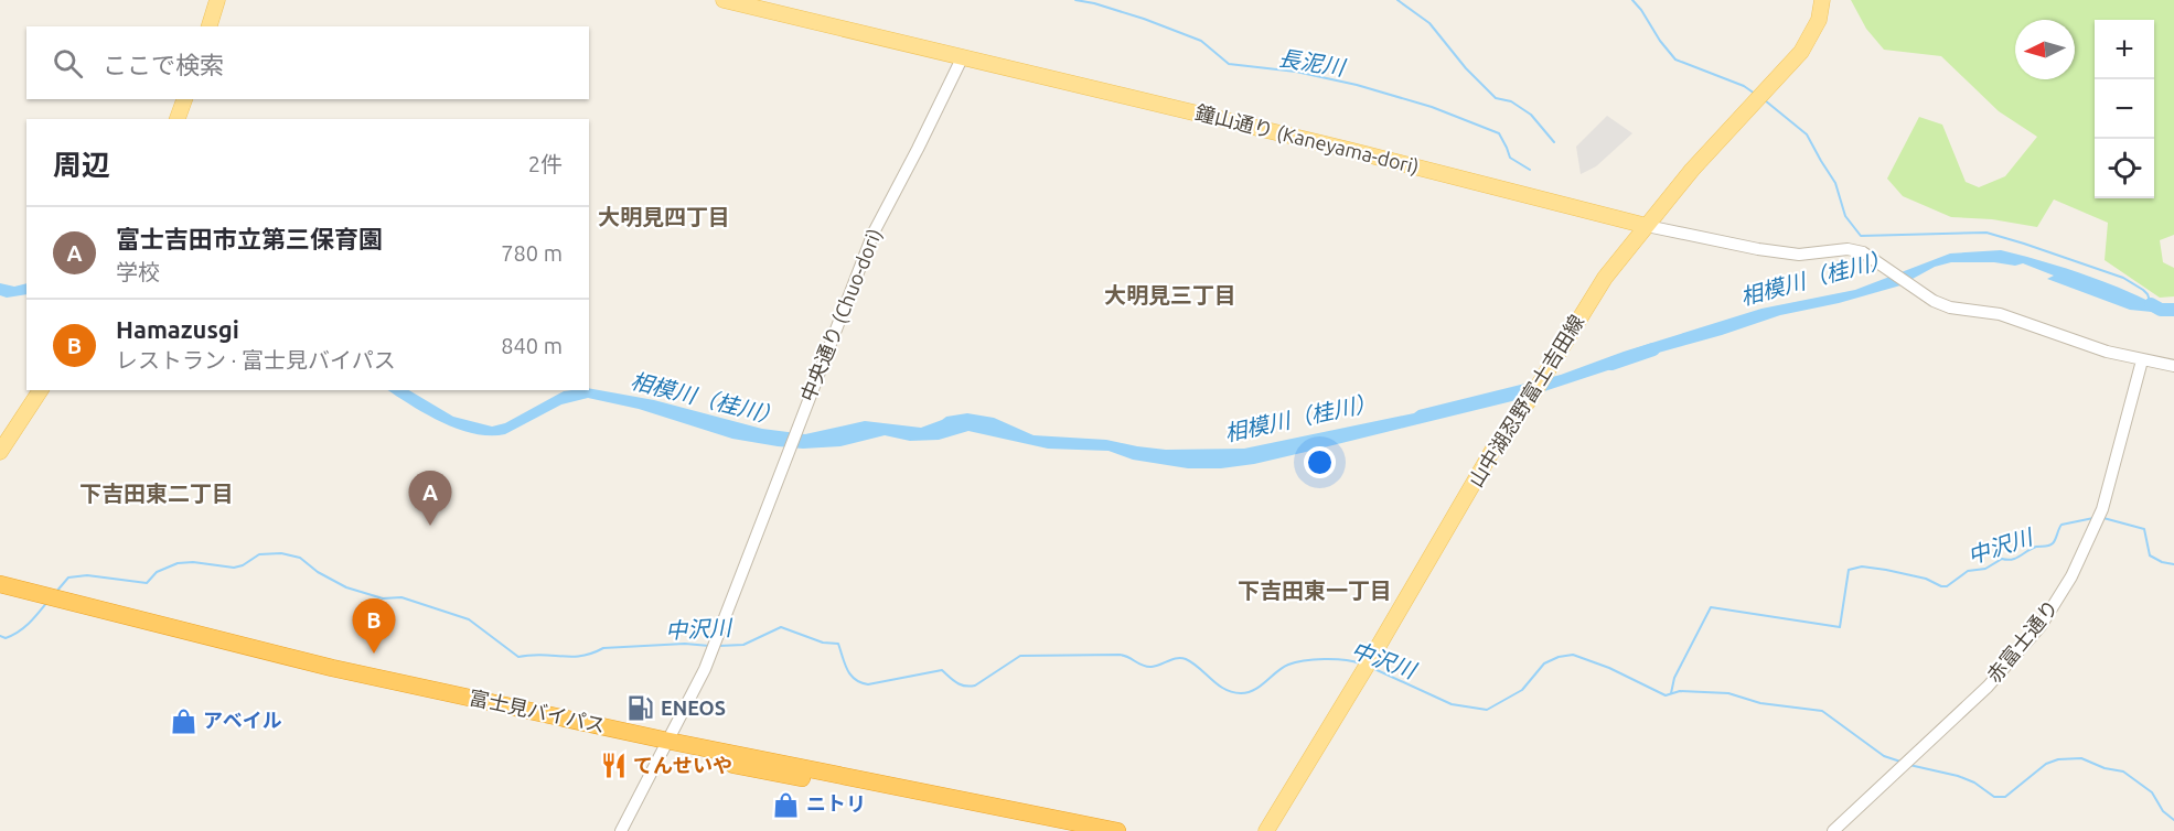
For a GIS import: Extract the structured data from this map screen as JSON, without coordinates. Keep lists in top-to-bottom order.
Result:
{
  "streets": {
    "highway": ["富士見バイパス"],
    "main road": ["鐘山通り (Kaneyama-dori)", "山中湖忍野富士吉田線"],
    "street": ["中央通り (Chuo-dori)", "赤富士通り"]
  },
  "crossings": [
    ["鐘山通り (Kaneyama-dori)", "中央通り (Chuo-dori)"],
    ["鐘山通り (Kaneyama-dori)", "山中湖忍野富士吉田線"],
    ["鐘山通り (Kaneyama-dori)", "赤富士通り"],
    ["中央通り (Chuo-dori)", "富士見バイパス"]
  ],
  "districts": [
    "大明見四丁目",
    "大明見三丁目",
    "下吉田東二丁目",
    "下吉田東一丁目"
  ],
  "water": ["長泥川", "相模川（桂川）", "中沢川"],
  "places": {
    "fuel station": ["ENEOS"],
    "shop": ["アベイル", "ニトリ"],
    "restaurant": ["てんせいや"]
  },
  "north": "left",
  "page": {
    "map_buttons": ["+", "−"],
    "search": "ここで検索",
    "heading": ["周辺", "2件"],
    "list": [
      {
        "mark": "A",
        "name": "富士吉田市立第三保育園",
        "note": "学校",
        "value": "780 m"
      },
      {
        "mark": "B",
        "name": "Hamazusgi",
        "note": "レストラン · 富士見バイパス",
        "value": "840 m"
      }
    ],
    "pins": ["A", "B"]
  }
}
